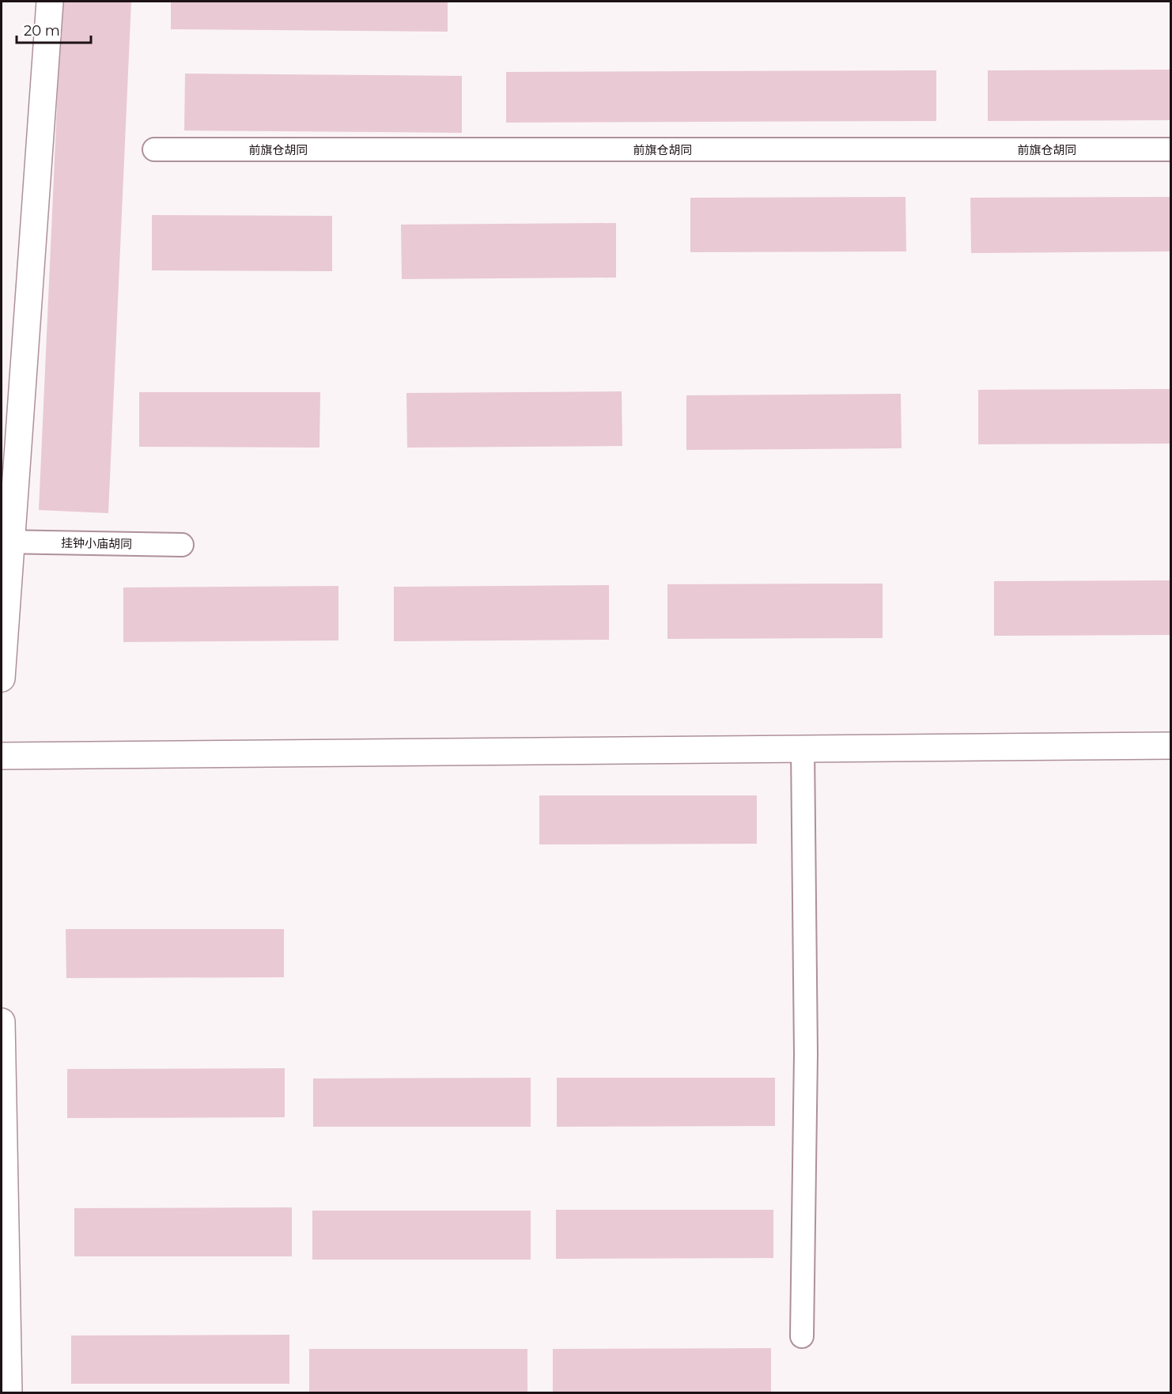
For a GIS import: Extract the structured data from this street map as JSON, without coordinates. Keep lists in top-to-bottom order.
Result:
{
  "streets": {
    "street": ["前旗仓胡同", "挂钟小庙胡同"]
  },
  "scale_bar": "20 m"
}
